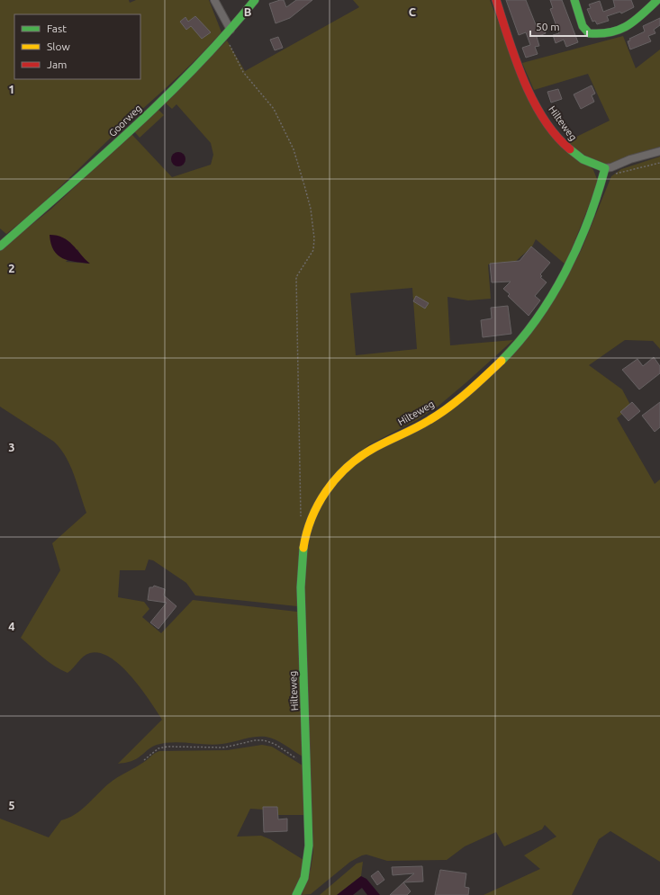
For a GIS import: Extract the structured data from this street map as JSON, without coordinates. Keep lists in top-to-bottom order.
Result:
{
  "streets": {
    "street": ["Goorweg", "Hilteweg"]
  },
  "legend": ["Fast", "Slow", "Jam"],
  "scale_bar": "50 m",
  "grid": {
    "columns": ["B", "C"],
    "rows": [
      "1",
      "2",
      "3",
      "4",
      "5"
    ]
  }
}
